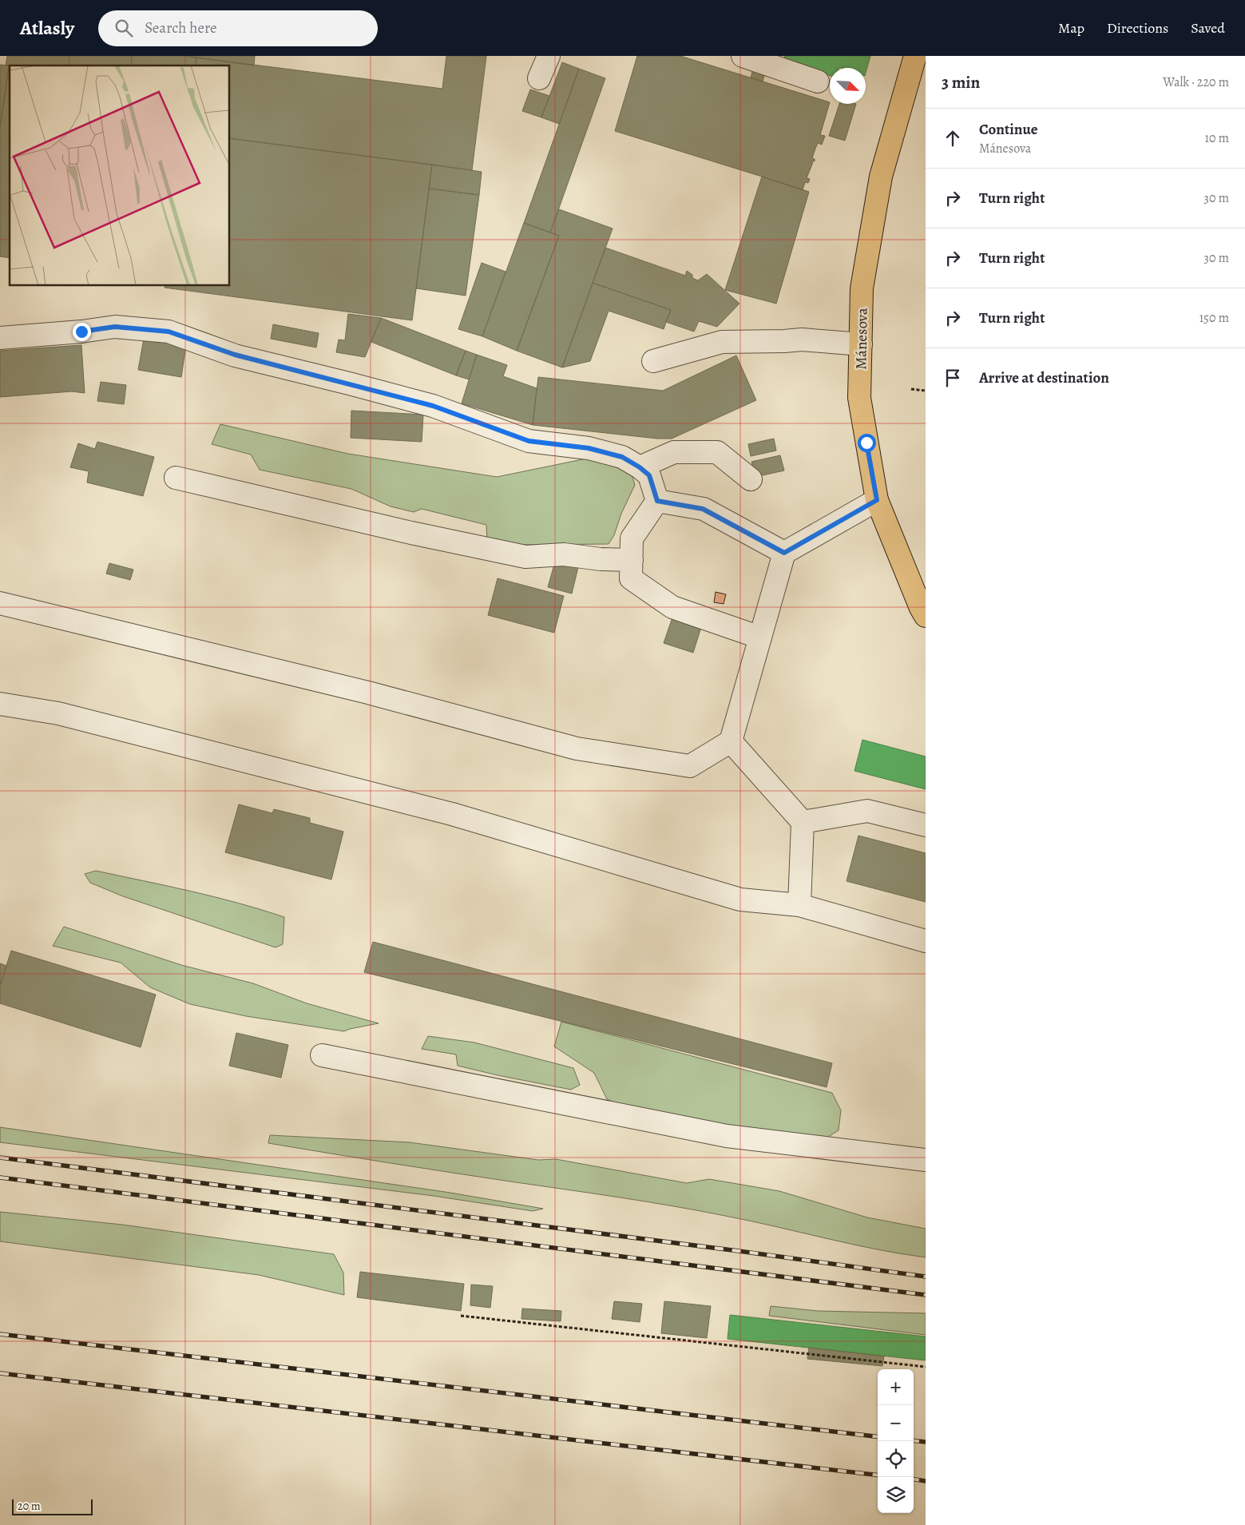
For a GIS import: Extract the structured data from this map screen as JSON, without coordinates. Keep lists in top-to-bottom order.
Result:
{
  "streets": {
    "main road": ["Mánesova"]
  },
  "scale_bar": "20 m",
  "north": "bottom right",
  "page": {
    "header": "Atlasly",
    "search": "Search here",
    "nav": ["Map", "Directions", "Saved"],
    "heading": ["3 min", "Walk · 220 m"],
    "list": [
      ["Continue", "Mánesova", "10 m"],
      ["Turn right", "30 m"],
      ["Turn right", "30 m"],
      ["Turn right", "150 m"],
      "Arrive at destination"
    ],
    "map_buttons": ["+", "−"],
    "scale": "20 m"
  }
}
